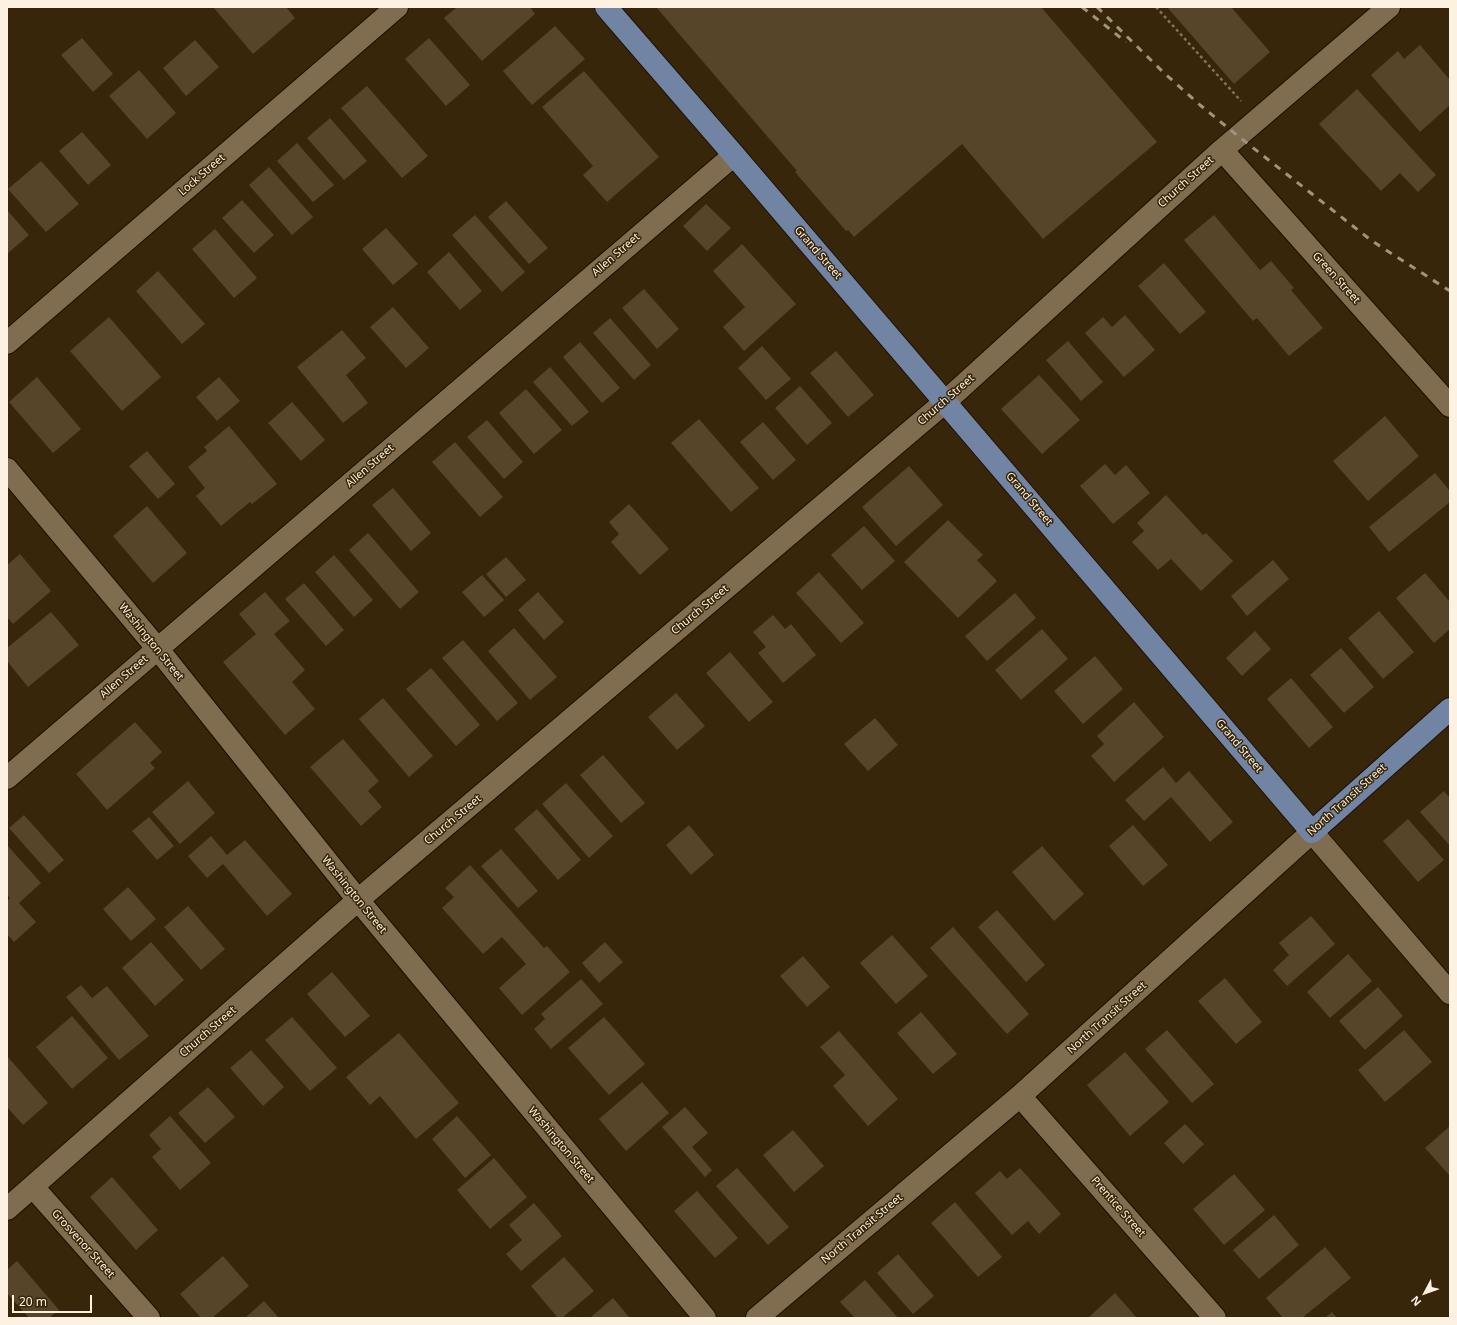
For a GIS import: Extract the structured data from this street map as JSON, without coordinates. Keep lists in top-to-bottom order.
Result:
{
  "streets": {
    "main road": ["Grand Street", "North Transit Street"],
    "street": [
      "Lock Street",
      "Church Street",
      "Allen Street",
      "Green Street",
      "Washington Street",
      "Prentice Street",
      "Grosvenor Street"
    ]
  },
  "crossings": [
    ["Church Street", "Grand Street"],
    ["Church Street", "Green Street"],
    ["Church Street", "Washington Street"],
    ["Church Street", "Grosvenor Street"],
    ["Grand Street", "Allen Street"],
    ["Grand Street", "North Transit Street"],
    ["Allen Street", "Washington Street"],
    ["North Transit Street", "Prentice Street"]
  ],
  "scale_bar": "20 m",
  "north": "bottom left"
}
